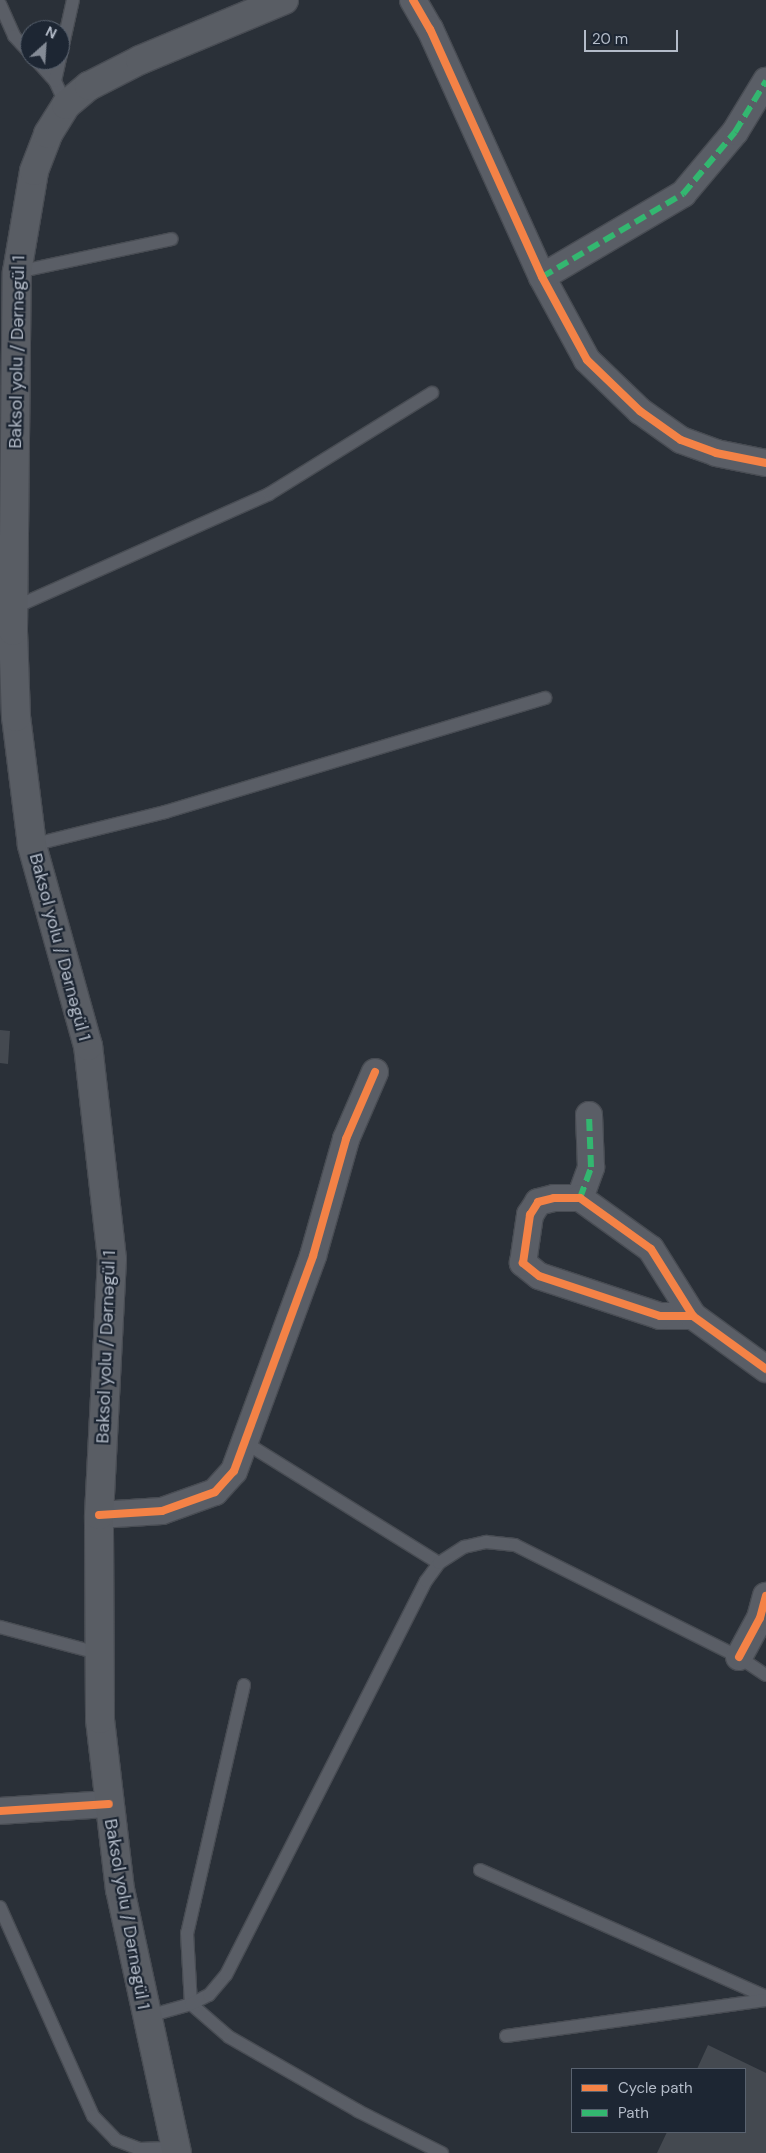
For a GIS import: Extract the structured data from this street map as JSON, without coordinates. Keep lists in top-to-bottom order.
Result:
{
  "streets": {
    "main road": ["Baksol yolu / Dərnəgül 1"]
  },
  "legend": ["Cycle path", "Path"],
  "scale_bar": "20 m",
  "north": "top right"
}
